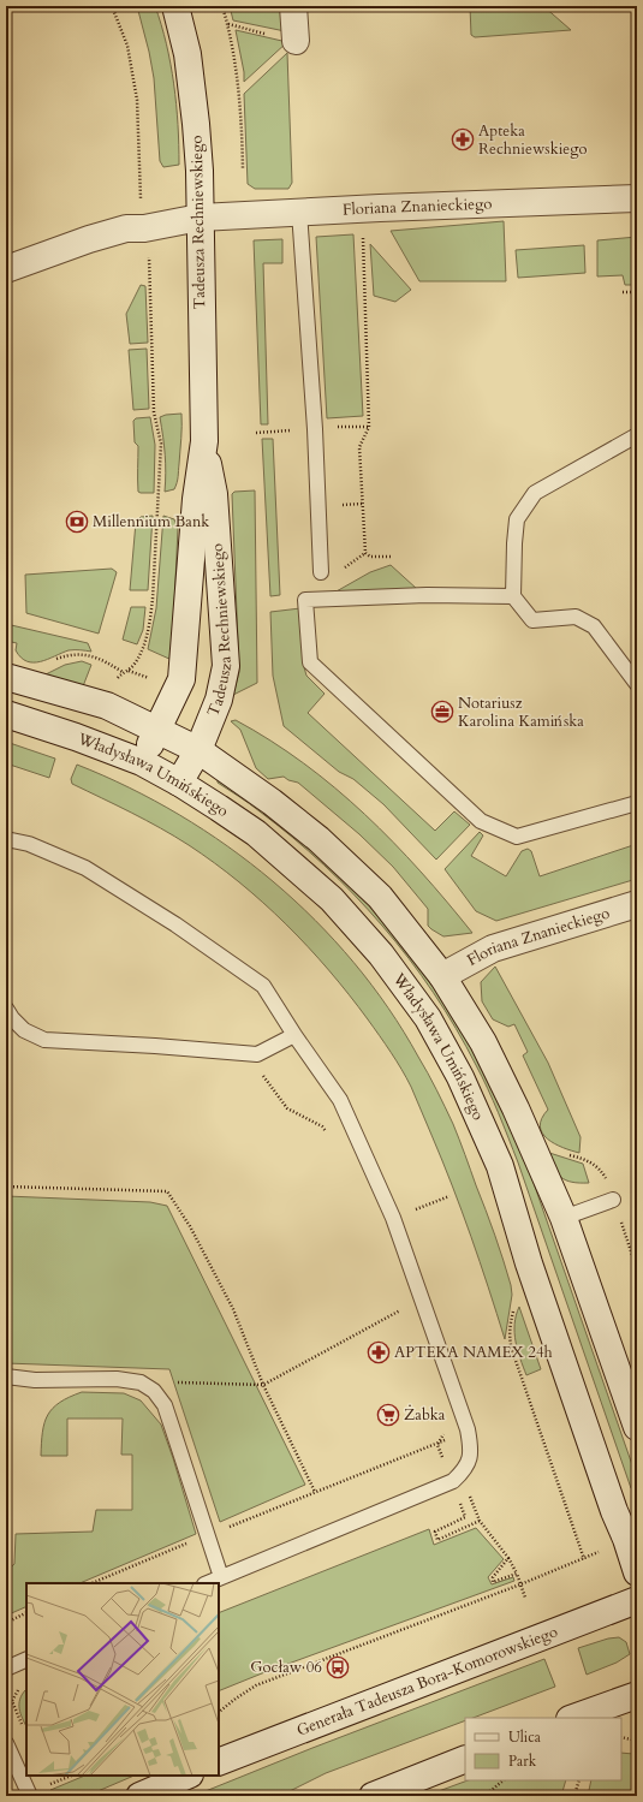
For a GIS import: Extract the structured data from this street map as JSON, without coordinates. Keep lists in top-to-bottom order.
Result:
{
  "streets": {
    "street": [
      "Floriana Znanieckiego",
      "Tadeusza Rechniewskiego",
      "Władysława Umińskiego",
      "Generała Tadeusza Bora-Komorowskiego"
    ]
  },
  "crossings": [
    ["Floriana Znanieckiego", "Tadeusza Rechniewskiego"],
    ["Tadeusza Rechniewskiego", "Władysława Umińskiego"]
  ],
  "places": {
    "pharmacy": ["Apteka Rechniewskiego", "APTEKA NAMEX 24h"],
    "bank": ["Millennium Bank"],
    "office": ["Notariusz Karolina Kamińska"],
    "supermarket": ["Żabka"],
    "bus stop": ["Gocław 06"]
  },
  "legend": ["Ulica", "Park"]
}
